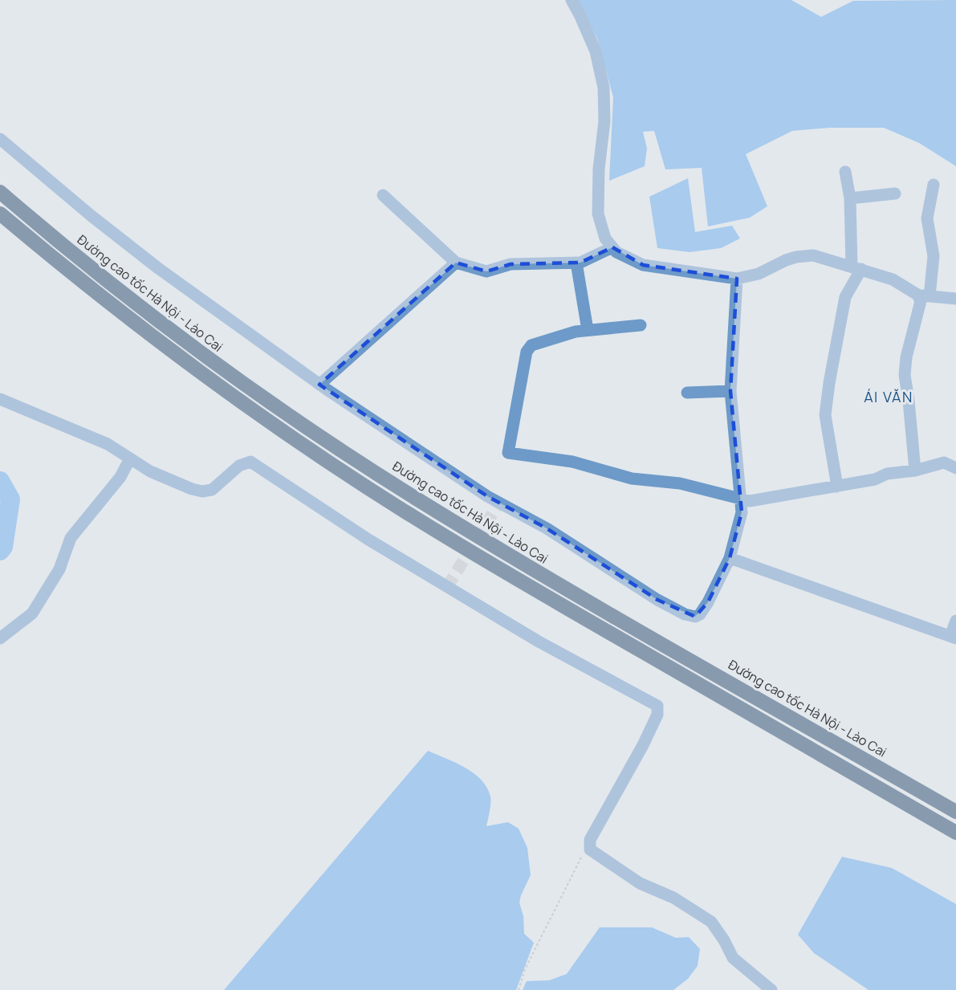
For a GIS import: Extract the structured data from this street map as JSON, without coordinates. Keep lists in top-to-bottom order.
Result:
{
  "streets": {
    "highway": ["Đường cao tốc Hà Nội - Lào Cai"]
  },
  "districts": ["ÁI VĂN"]
}
